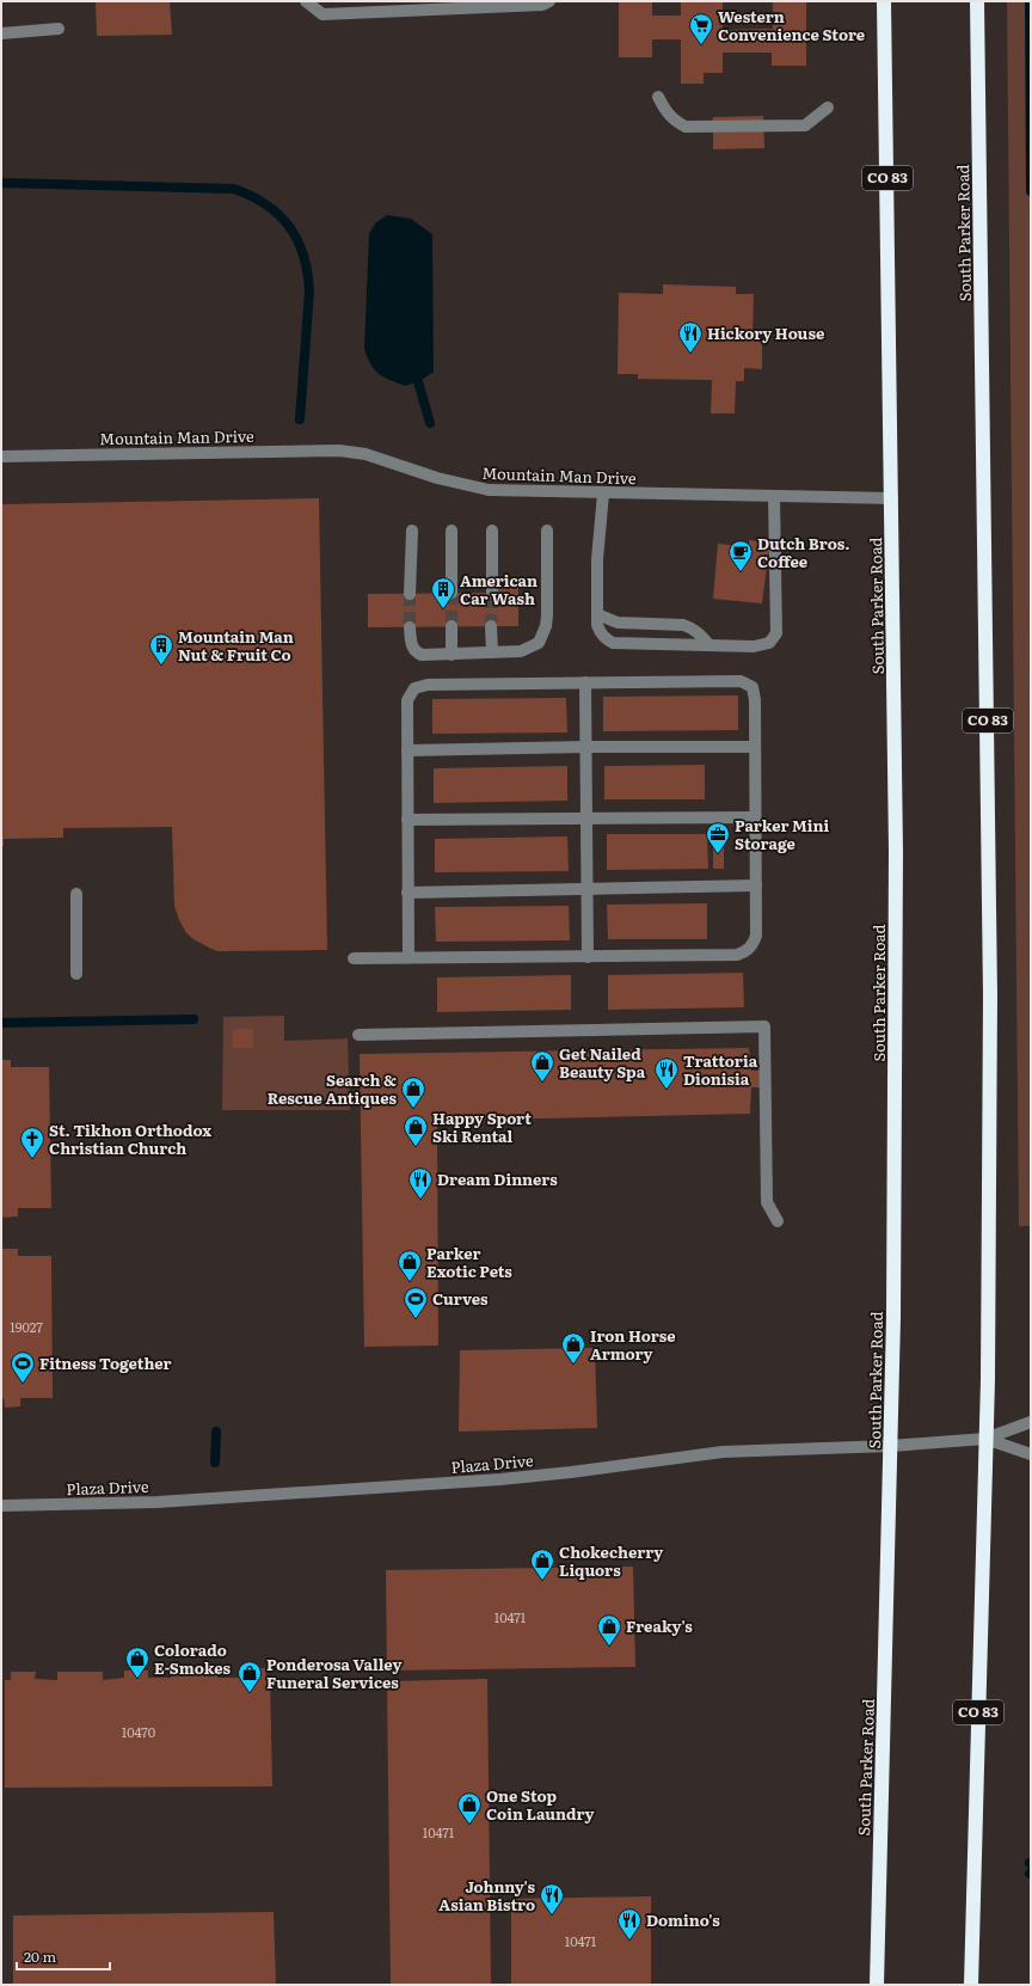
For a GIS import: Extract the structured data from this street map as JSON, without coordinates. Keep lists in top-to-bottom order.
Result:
{
  "streets": {
    "highway": ["CO 83", "South Parker Road"],
    "street": ["Mountain Man Drive", "Plaza Drive"]
  },
  "crossings": [
    ["South Parker Road", "Mountain Man Drive"],
    ["South Parker Road", "Plaza Drive"]
  ],
  "places": {
    "supermarket": ["Western Convenience Store"],
    "restaurant": [
      "Hickory House",
      "Trattoria Dionisia",
      "Dream Dinners",
      "Johnny's Asian Bistro",
      "Domino's"
    ],
    "cafe": ["Dutch Bros. Coffee"],
    "building": ["American Car Wash", "Mountain Man Nut & Fruit Co"],
    "office": ["Parker Mini Storage"],
    "shop": [
      "Get Nailed Beauty Spa",
      "Search & Rescue Antiques",
      "Happy Sport Ski Rental",
      "Parker Exotic Pets",
      "Iron Horse Armory",
      "Chokecherry Liquors",
      "Freaky's",
      "Colorado E-Smokes",
      "Ponderosa Valley Funeral Services",
      "One Stop Coin Laundry"
    ],
    "church": ["St. Tikhon Orthodox Christian Church"],
    "sports": ["Curves", "Fitness Together"]
  },
  "house_numbers": [
    "19027",
    "10471",
    "10470",
    "10471",
    "10471"
  ],
  "scale_bar": "20 m"
}
